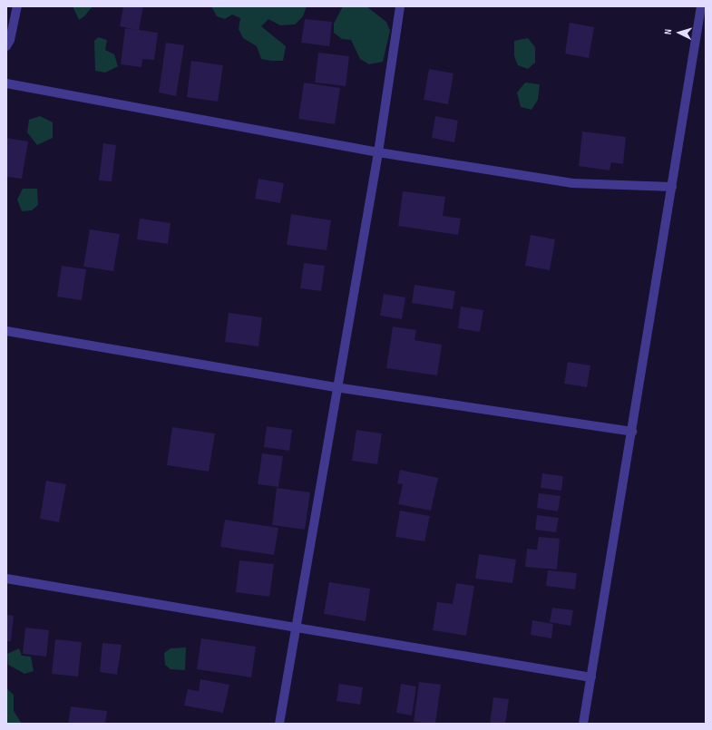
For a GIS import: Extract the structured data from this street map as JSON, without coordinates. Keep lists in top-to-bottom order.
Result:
{
  "north": "left"
}
